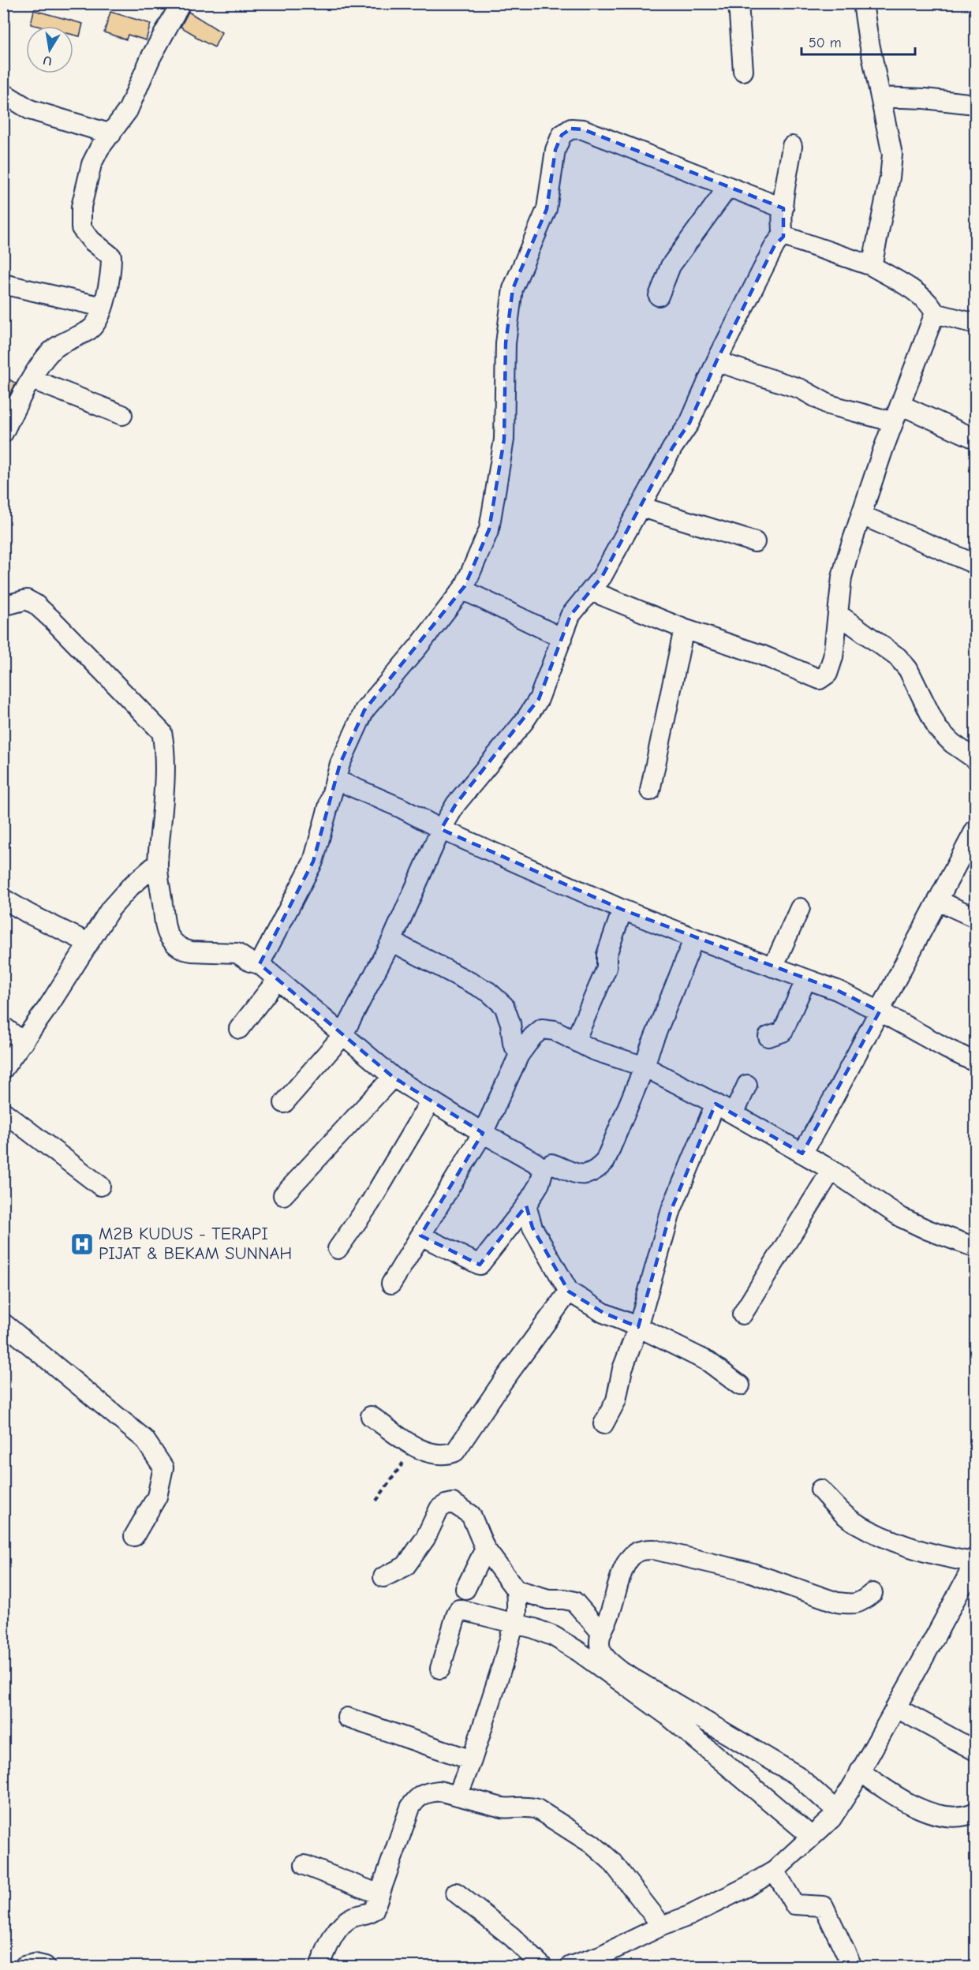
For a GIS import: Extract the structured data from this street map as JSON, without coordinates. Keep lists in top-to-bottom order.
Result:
{
  "places": {
    "hospital": ["M2B KUDUS - TERAPI PIJAT & BEKAM SUNNAH"]
  },
  "scale_bar": "50 m",
  "north": "bottom"
}
